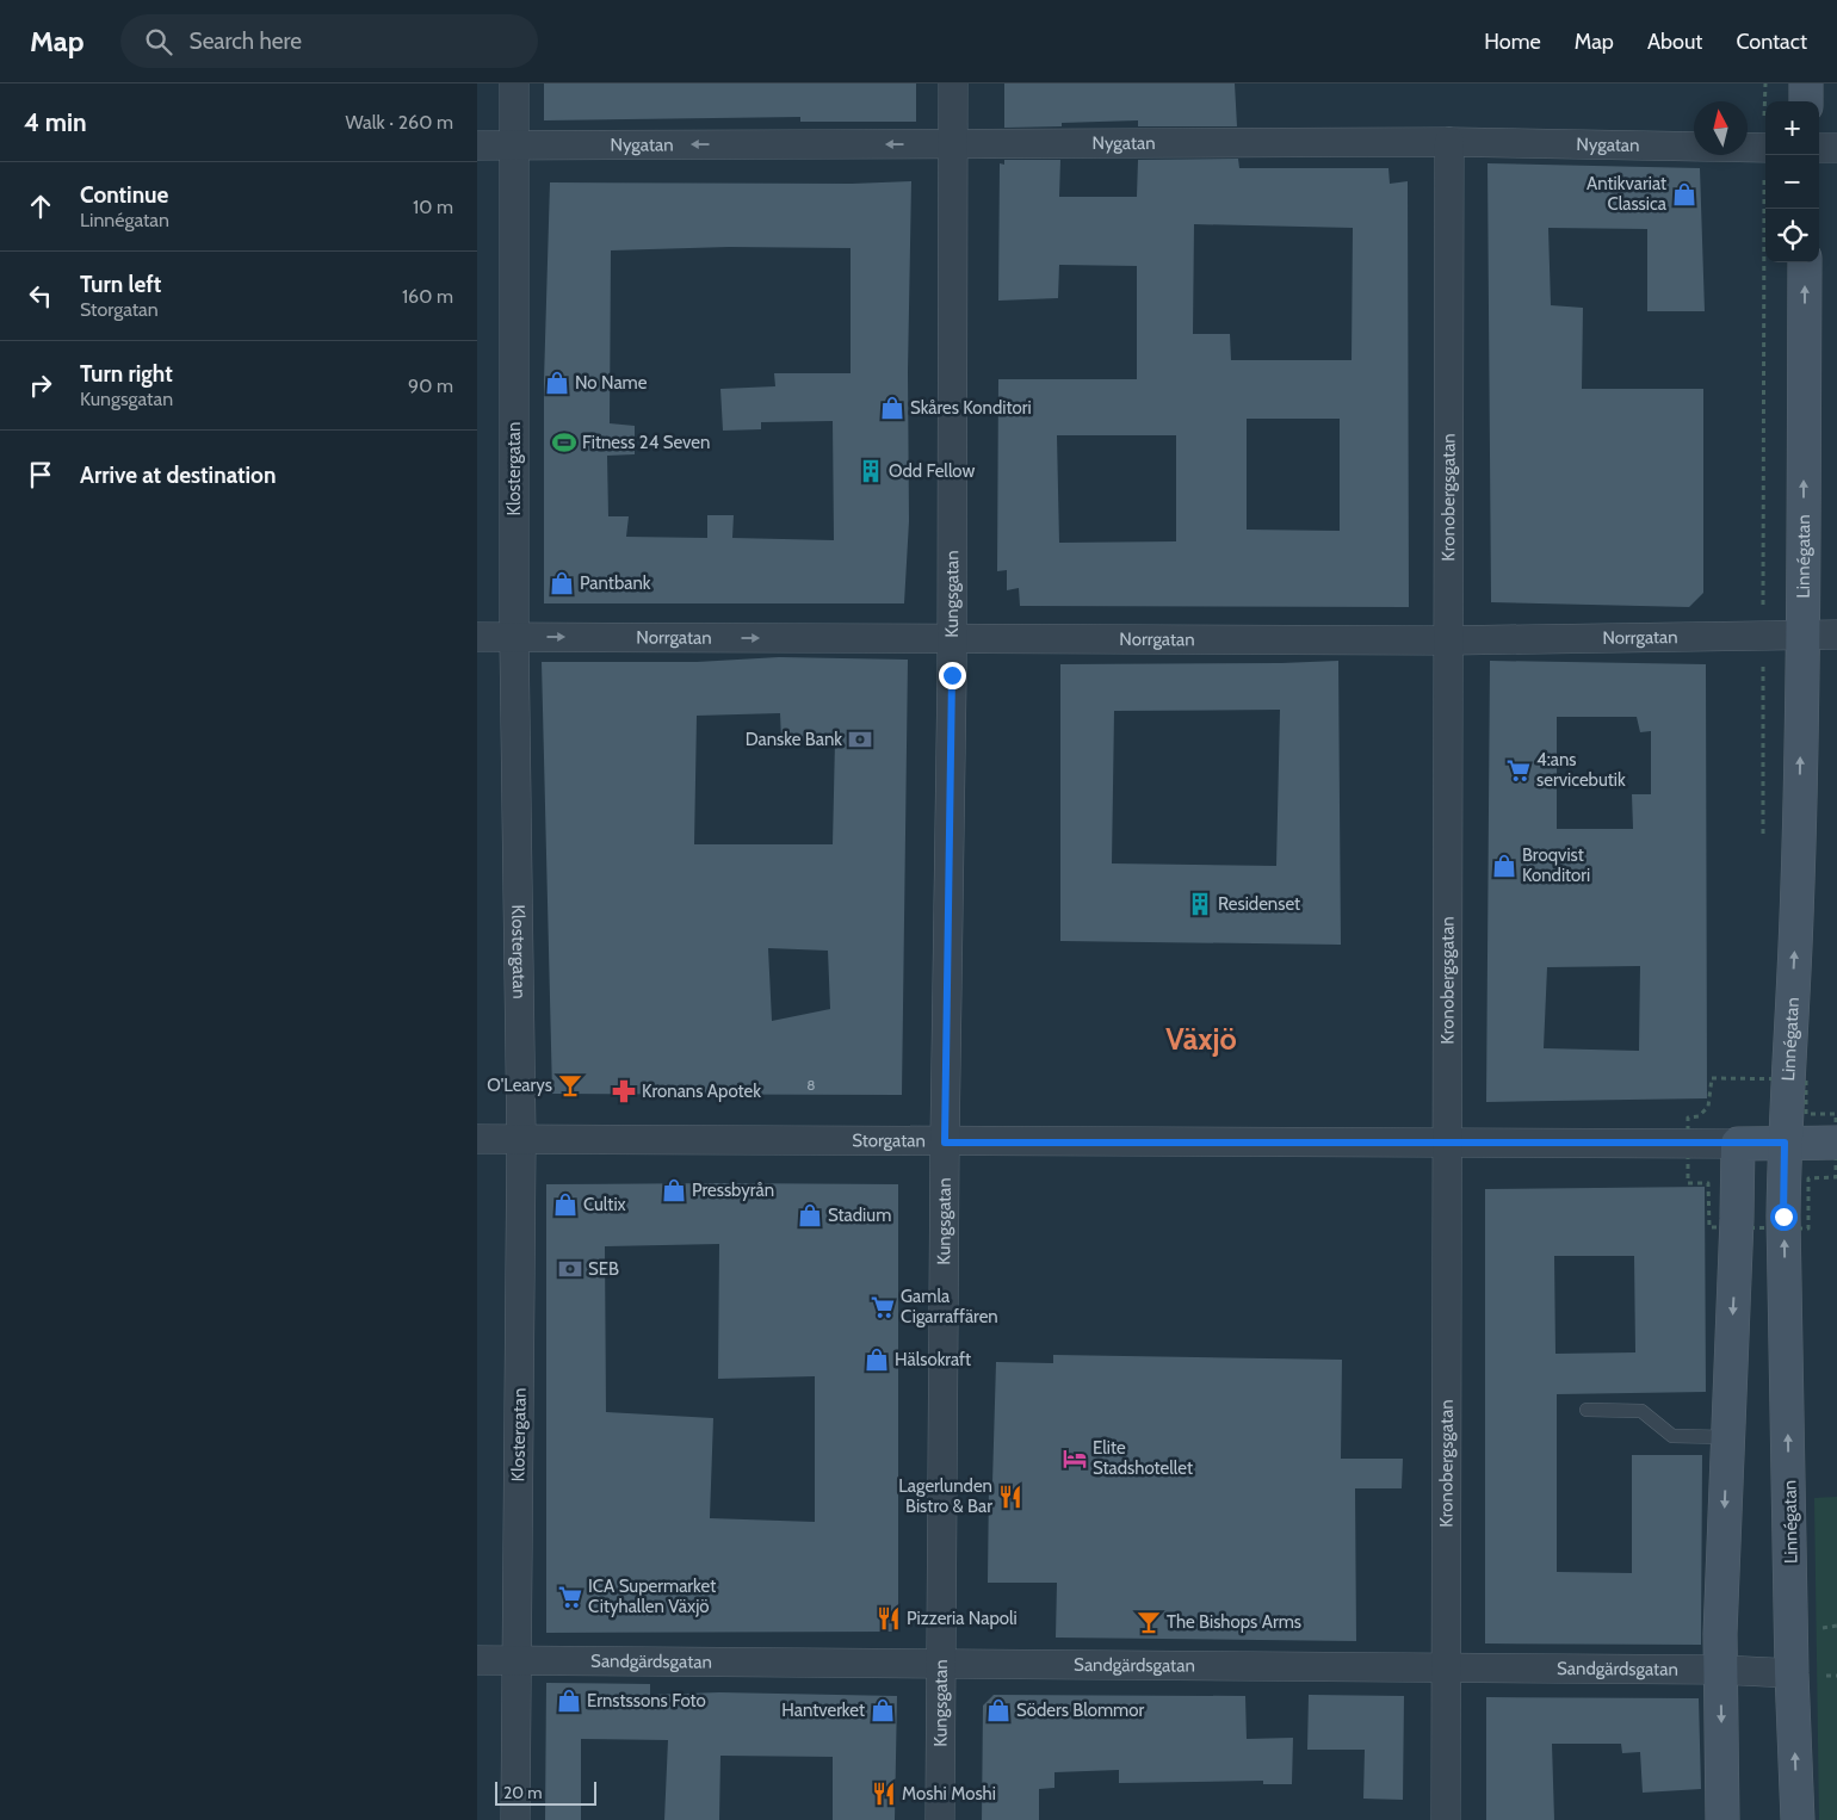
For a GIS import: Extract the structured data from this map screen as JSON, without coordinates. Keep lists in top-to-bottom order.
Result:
{
  "streets": {
    "street": [
      "Nygatan",
      "Klostergatan",
      "Kronobergsgatan",
      "Linnégatan",
      "Kungsgatan",
      "Norrgatan",
      "Storgatan",
      "Sandgärdsgatan"
    ]
  },
  "crossings": [
    ["Nygatan", "Klostergatan"],
    ["Nygatan", "Kronobergsgatan"],
    ["Nygatan", "Kungsgatan"],
    ["Klostergatan", "Norrgatan"],
    ["Klostergatan", "Storgatan"],
    ["Klostergatan", "Sandgärdsgatan"],
    ["Kronobergsgatan", "Norrgatan"],
    ["Kronobergsgatan", "Storgatan"],
    ["Kronobergsgatan", "Sandgärdsgatan"],
    ["Linnégatan", "Norrgatan"],
    ["Linnégatan", "Storgatan"],
    ["Linnégatan", "Sandgärdsgatan"],
    ["Kungsgatan", "Norrgatan"],
    ["Kungsgatan", "Storgatan"],
    ["Kungsgatan", "Sandgärdsgatan"]
  ],
  "districts": ["Växjö"],
  "places": {
    "shop": [
      "Antikvariat Classica",
      "No Name",
      "Skåres Konditori",
      "Pantbank",
      "Broqvist Konditori",
      "Pressbyrån",
      "Cultix",
      "Stadium",
      "Hälsokraft",
      "Ernstssons Foto",
      "Hantverket",
      "Söders Blommor"
    ],
    "sports": ["Fitness 24 Seven"],
    "building": ["Odd Fellow", "Residenset"],
    "bank": ["Danske Bank", "SEB"],
    "supermarket": ["4:ans servicebutik", "Gamla Cigarraffären", "ICA Supermarket Cityhallen Växjö"],
    "bar": ["O'Learys", "The Bishops Arms"],
    "pharmacy": ["Kronans Apotek"],
    "hotel": ["Elite Stadshotellet"],
    "restaurant": ["Lagerlunden Bistro & Bar", "Pizzeria Napoli", "Moshi Moshi"]
  },
  "house_numbers": ["8"],
  "scale_bar": "20 m",
  "north": "top",
  "page": {
    "header": "Map",
    "search": "Search here",
    "nav": [
      "Home",
      "Map",
      "About",
      "Contact"
    ],
    "heading": ["4 min", "Walk · 260 m"],
    "map_buttons": ["+", "−"],
    "list": [
      ["Continue", "Linnégatan", "10 m"],
      ["Turn left", "Storgatan", "160 m"],
      ["Turn right", "Kungsgatan", "90 m"],
      "Arrive at destination"
    ],
    "scale": "20 m"
  }
}
